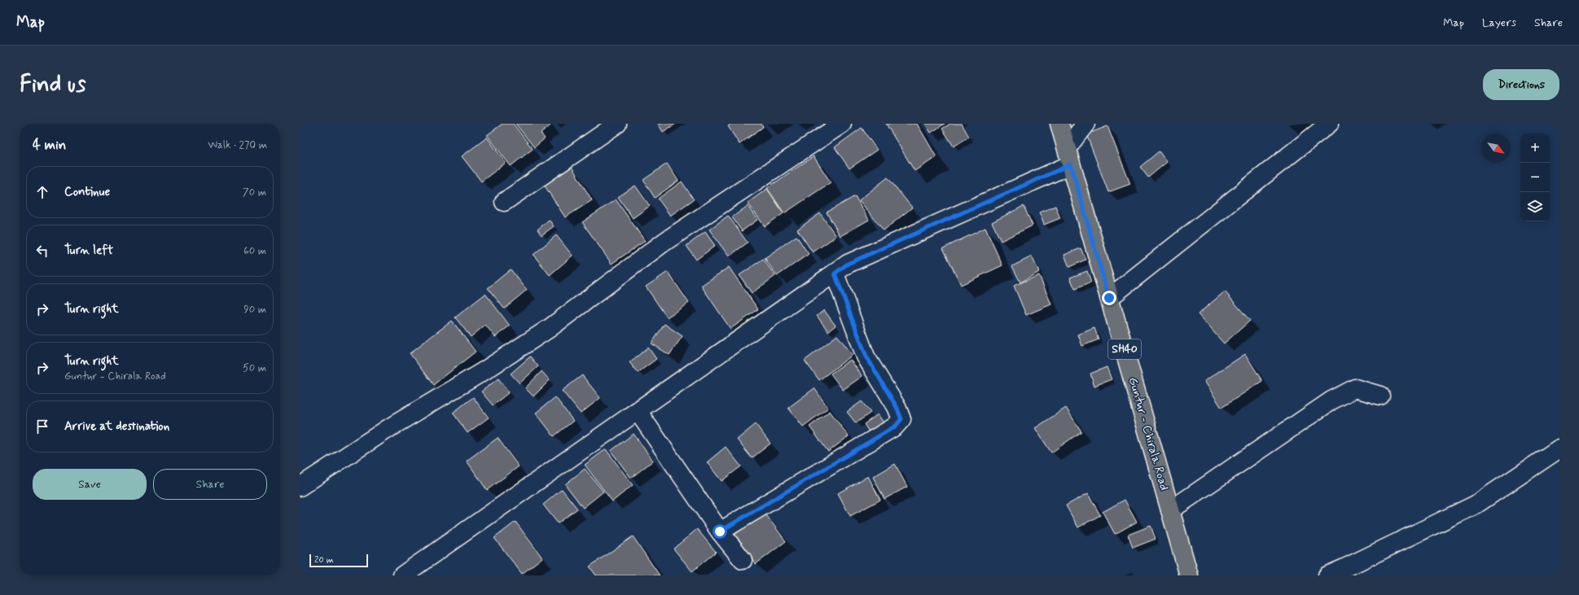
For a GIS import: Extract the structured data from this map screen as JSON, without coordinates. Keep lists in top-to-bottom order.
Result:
{
  "streets": {
    "main road": ["SH40", "Guntur - Chirala Road"]
  },
  "scale_bar": "20 m",
  "north": "bottom right",
  "page": {
    "header": "Map",
    "nav": ["Map", "Layers", "Share"],
    "buttons": [
      "Directions",
      ["Save", "Share"]
    ],
    "title": "Find us",
    "heading": ["4 min", "Walk · 270 m"],
    "map_buttons": ["+", "−"],
    "list": [
      ["Continue", "70 m"],
      ["Turn left", "60 m"],
      ["Turn right", "90 m"],
      ["Turn right", "Guntur - Chirala Road", "50 m"],
      "Arrive at destination"
    ],
    "scale": "20 m"
  }
}
